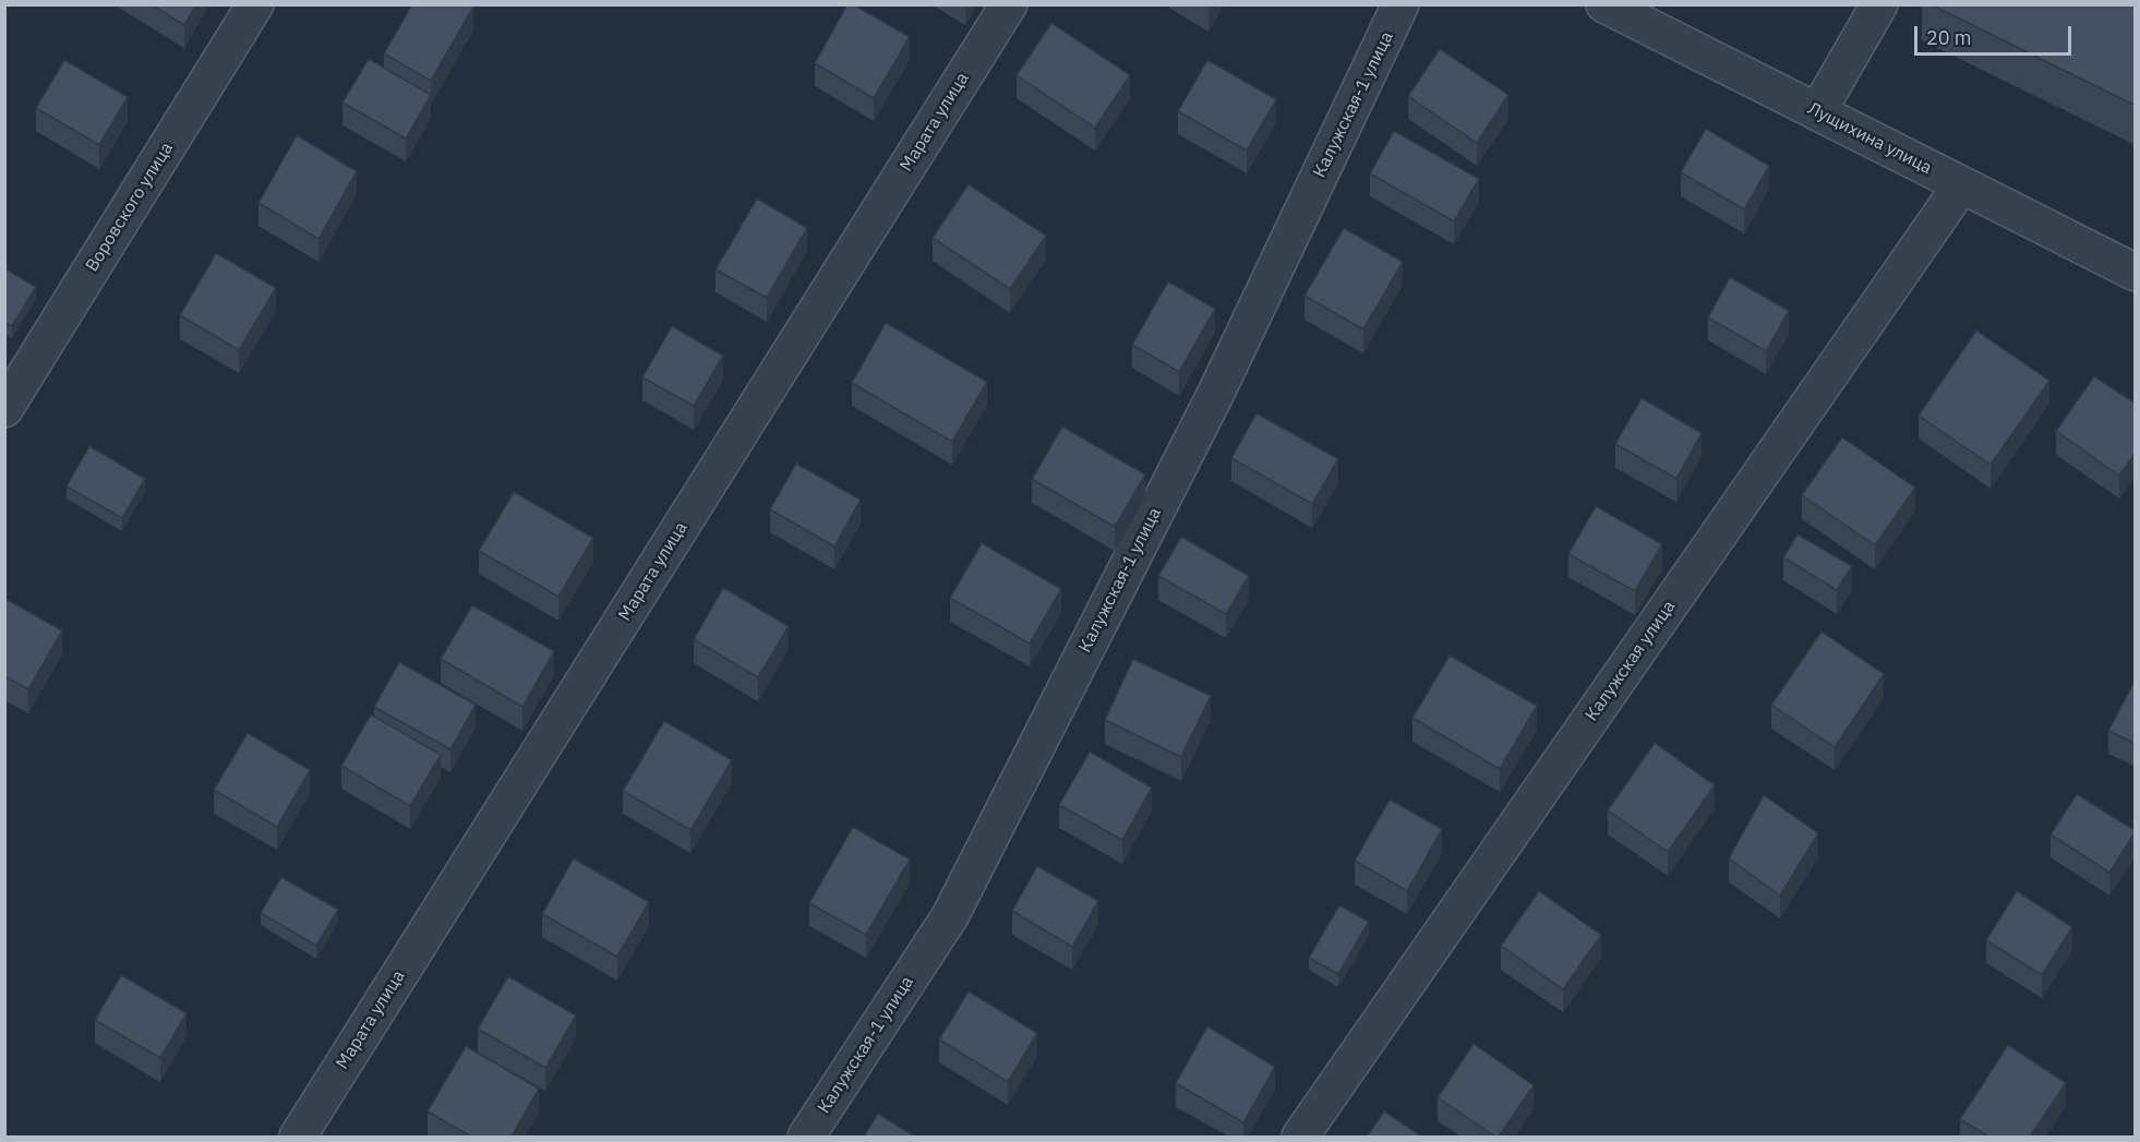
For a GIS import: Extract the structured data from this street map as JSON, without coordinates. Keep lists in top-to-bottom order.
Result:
{
  "streets": {
    "street": [
      "Калужская-1 улица",
      "Марата улица",
      "Лущихина улица",
      "Воровского улица",
      "Калужская улица"
    ]
  },
  "crossings": [
    ["Лущихина улица", "Калужская улица"]
  ],
  "scale_bar": "20 m"
}
